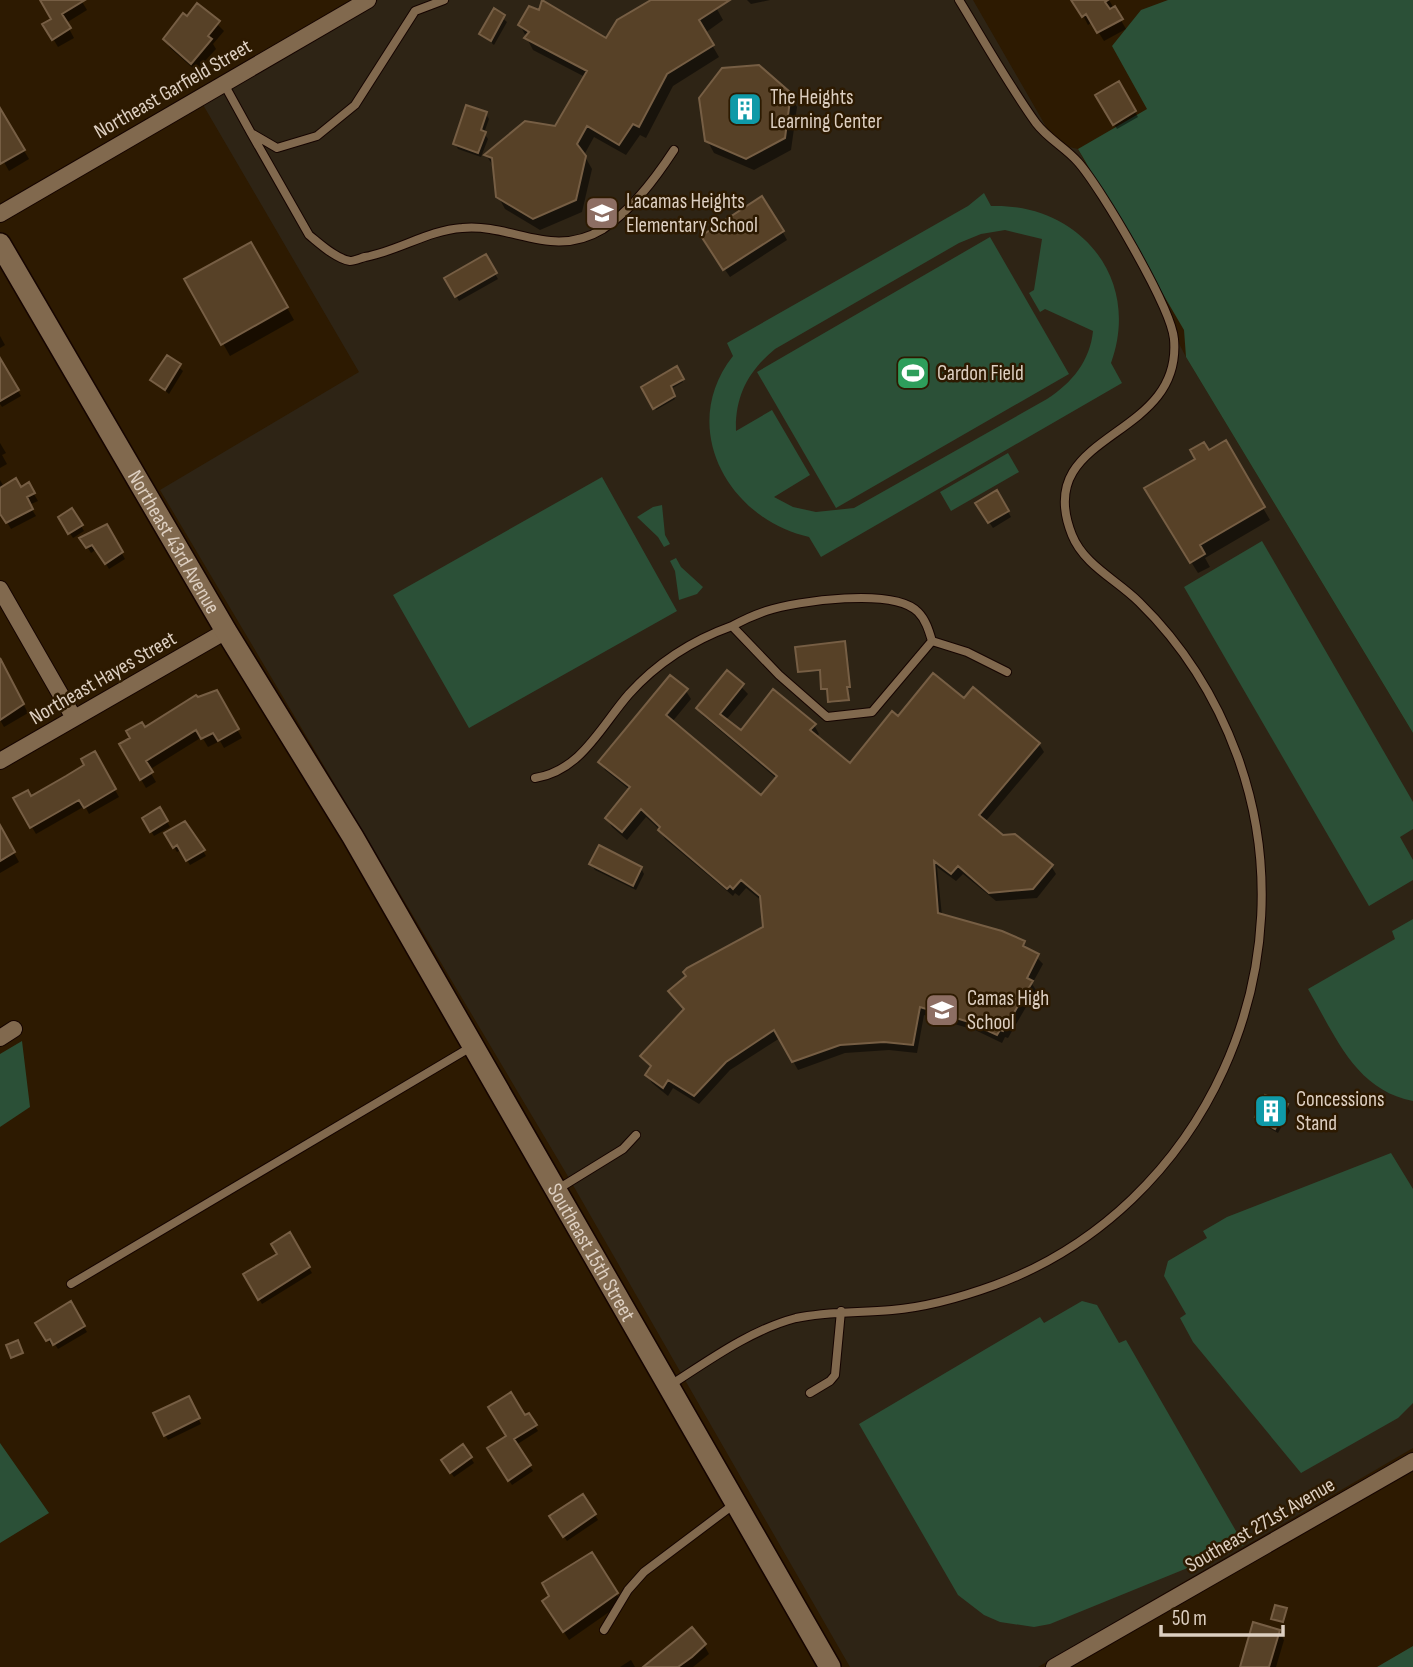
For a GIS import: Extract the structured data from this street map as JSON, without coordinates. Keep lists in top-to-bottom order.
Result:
{
  "streets": {
    "street": [
      "Northeast Garfield Street",
      "Northeast 43rd Avenue",
      "Northeast Hayes Street",
      "Southeast 15th Street",
      "Southeast 271st Avenue"
    ]
  },
  "crossings": [
    ["Northeast 43rd Avenue", "Northeast Hayes Street"],
    ["Northeast 43rd Avenue", "Southeast 15th Street"]
  ],
  "places": {
    "building": ["The Heights Learning Center", "Concessions Stand"],
    "school or university": ["Lacamas Heights Elementary School", "Camas High School"],
    "sports": ["Cardon Field"]
  },
  "scale_bar": "50 m"
}
